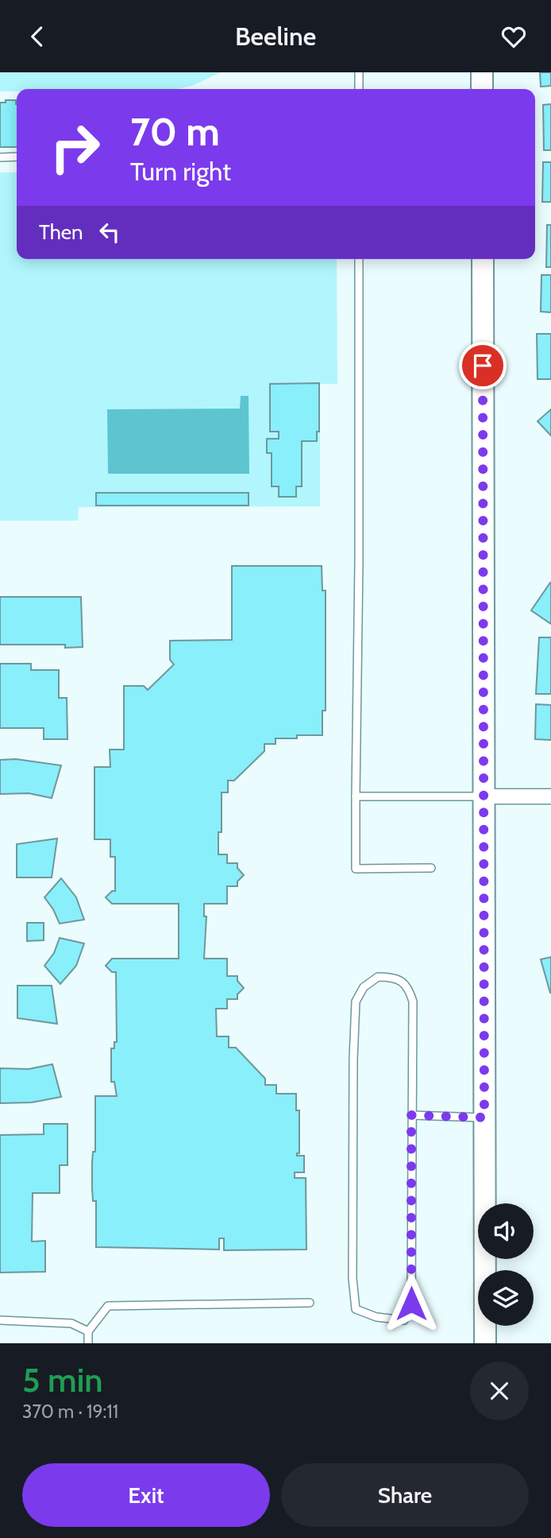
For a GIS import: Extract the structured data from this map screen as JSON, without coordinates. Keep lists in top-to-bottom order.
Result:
{
  "page": {
    "header": "Beeline",
    "turn": ["70 m", "Turn right"],
    "then": "Then",
    "heading": ["5 min", "370 m · 19:11"],
    "buttons": ["Exit", "Share"]
  }
}
